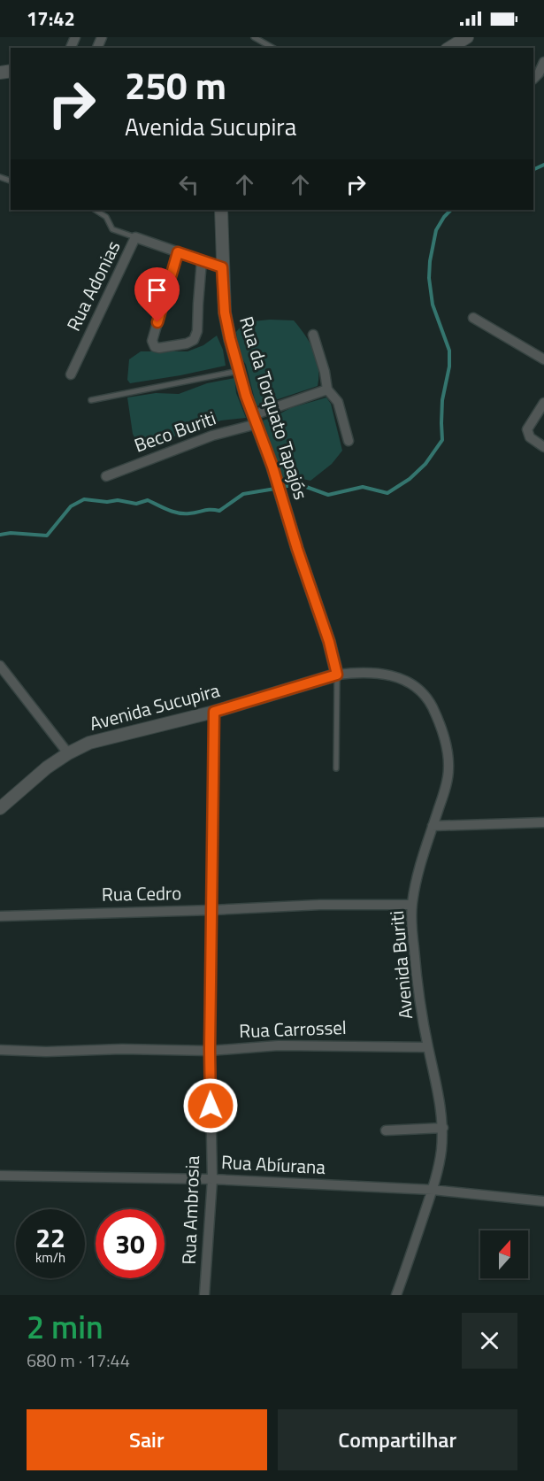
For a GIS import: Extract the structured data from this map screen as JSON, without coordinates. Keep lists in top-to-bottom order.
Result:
{
  "streets": {
    "street": [
      "Rua Adonias",
      "Rua da Torquato Tapajós",
      "Beco Buriti",
      "Avenida Sucupira",
      "Rua Cedro",
      "Avenida Buriti",
      "Rua Carrossel",
      "Rua Abíurana",
      "Rua Ambrosia"
    ]
  },
  "crossings": [
    ["Rua Adonias", "Rua da Torquato Tapajós"],
    ["Rua da Torquato Tapajós", "Beco Buriti"],
    ["Rua da Torquato Tapajós", "Avenida Sucupira"],
    ["Rua da Torquato Tapajós", "Avenida Buriti"],
    ["Avenida Sucupira", "Avenida Buriti"],
    ["Avenida Sucupira", "Rua Ambrosia"],
    ["Rua Cedro", "Avenida Buriti"],
    ["Rua Cedro", "Rua Ambrosia"],
    ["Avenida Buriti", "Rua Carrossel"],
    ["Avenida Buriti", "Rua Abíurana"],
    ["Rua Carrossel", "Rua Ambrosia"],
    ["Rua Abíurana", "Rua Ambrosia"]
  ],
  "north": "top",
  "page": {
    "status": "17:42",
    "turn": ["250 m", "Avenida Sucupira"],
    "speed": "22 km/h",
    "limit": "30",
    "heading": ["2 min", "680 m · 17:44"],
    "buttons": ["Sair", "Compartilhar"]
  }
}
